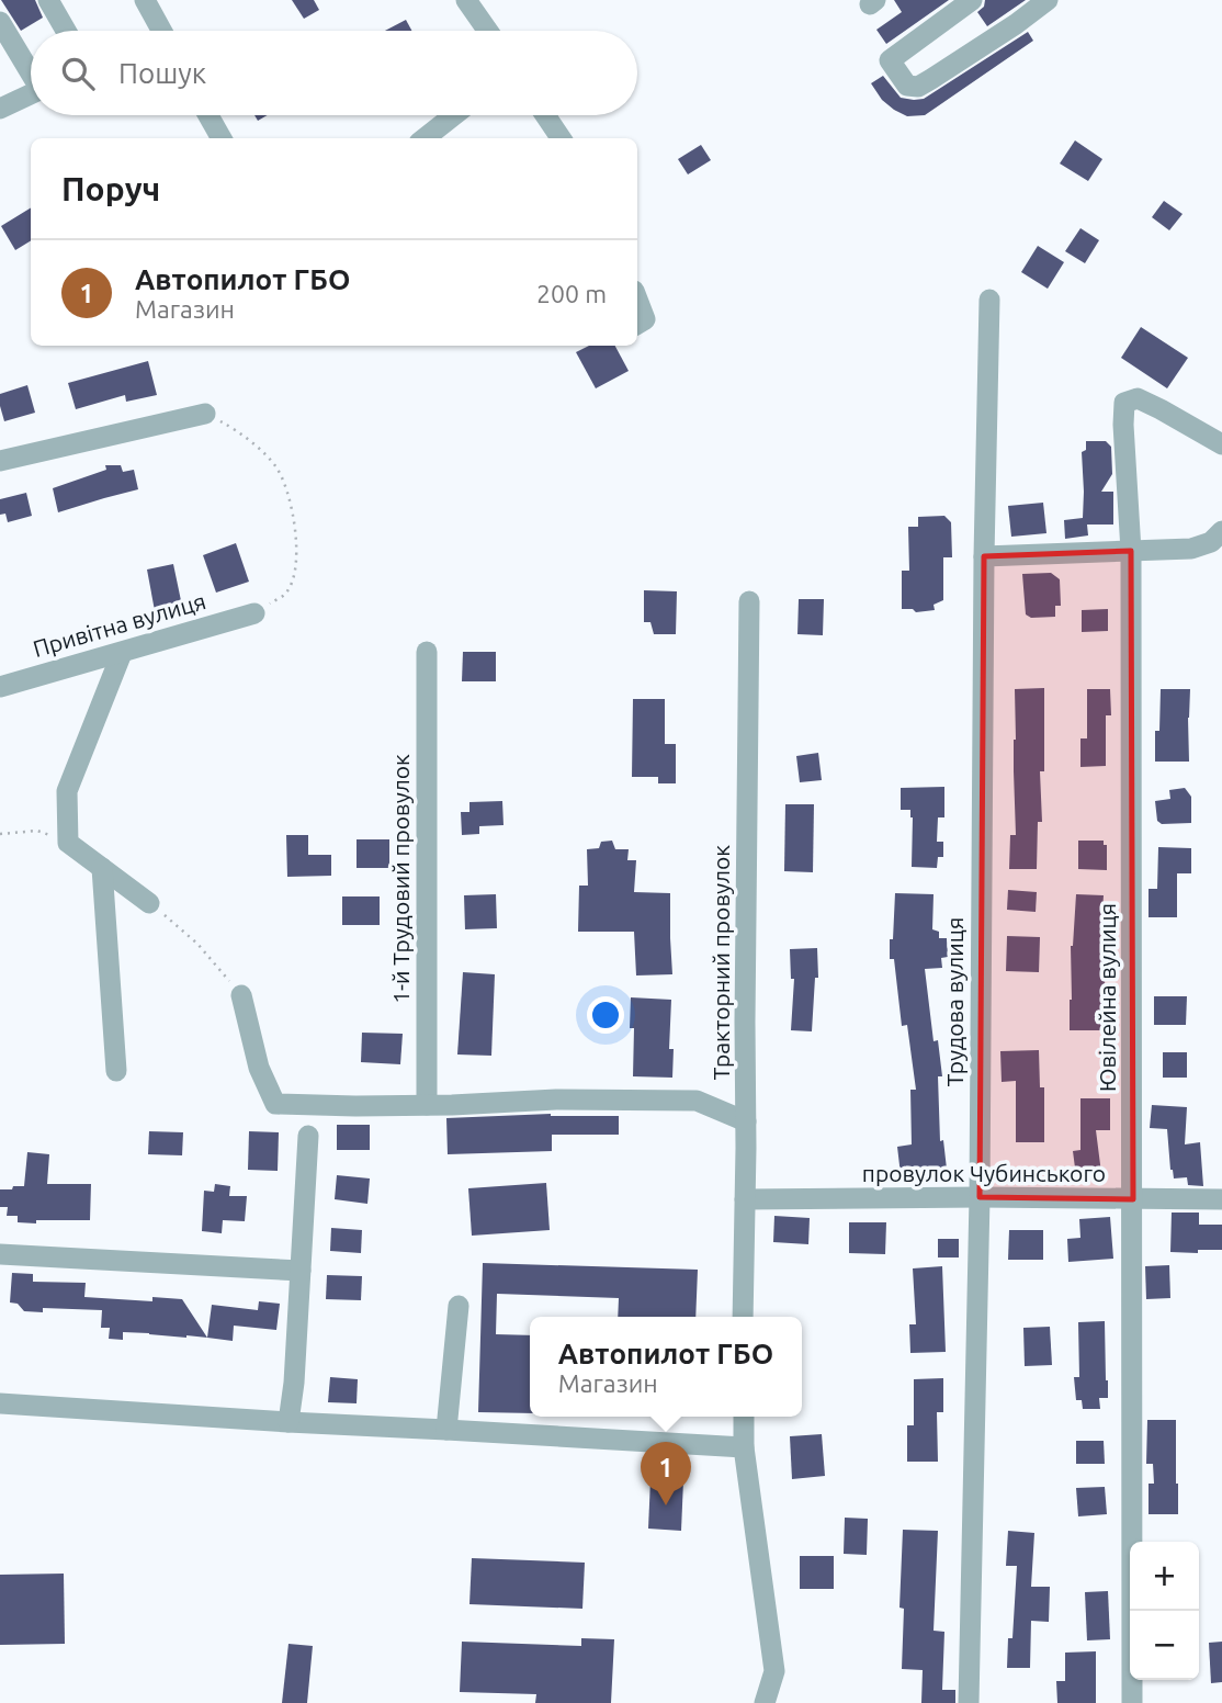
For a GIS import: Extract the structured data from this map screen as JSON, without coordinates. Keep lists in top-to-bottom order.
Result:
{
  "streets": {
    "street": [
      "Привітна вулиця",
      "1-й Трудовий провулок",
      "Тракторний провулок",
      "Ювілейна вулиця",
      "Трудова вулиця",
      "провулок Чубинського"
    ]
  },
  "crossings": [
    ["Тракторний провулок", "провулок Чубинського"],
    ["Ювілейна вулиця", "провулок Чубинського"],
    ["Трудова вулиця", "провулок Чубинського"]
  ],
  "page": {
    "search": "Пошук",
    "heading": "Поруч",
    "list": [
      {
        "mark": "1",
        "name": "Автопилот ГБО",
        "note": "Магазин",
        "value": "200 m"
      }
    ],
    "popup": ["Автопилот ГБО", "Магазин"],
    "pins": "1",
    "map_buttons": ["+", "−"]
  }
}
